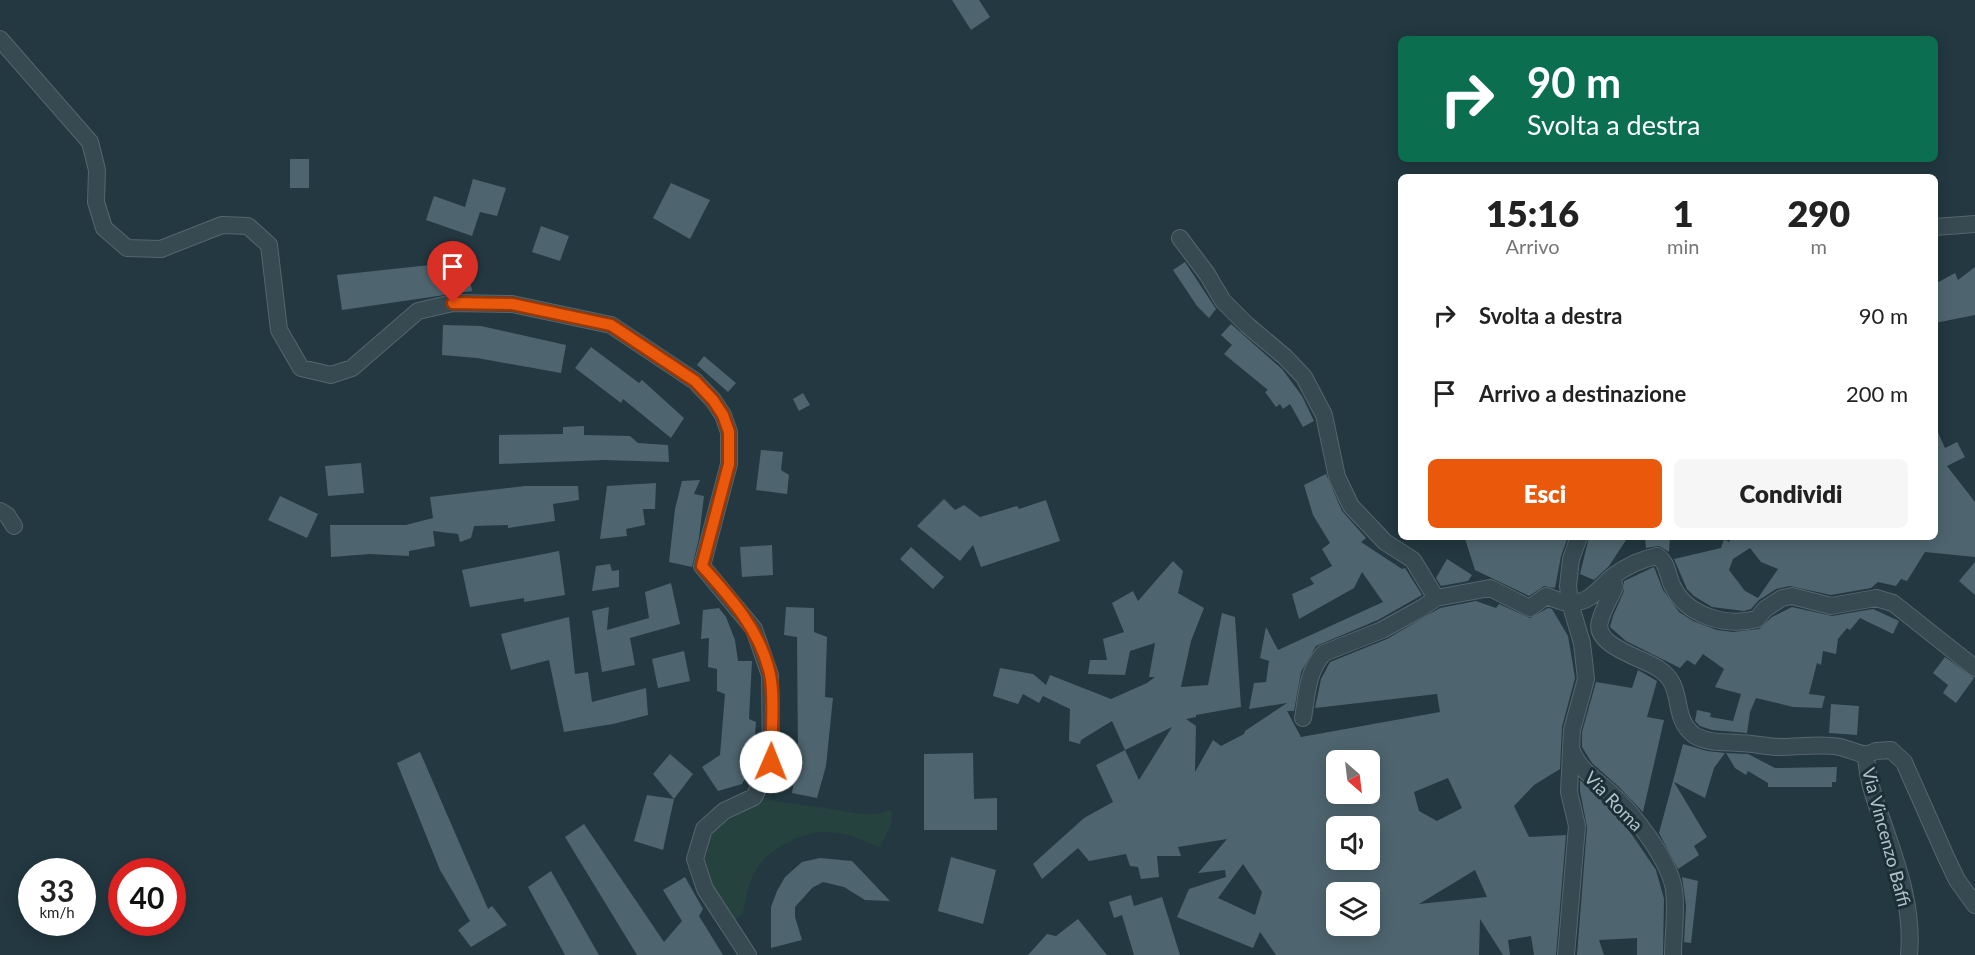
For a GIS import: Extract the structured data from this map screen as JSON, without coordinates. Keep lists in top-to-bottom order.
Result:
{
  "streets": {
    "street": ["Via Roma", "Via Vincenzo Baffi"]
  },
  "north": "bottom right",
  "page": {
    "turn": ["90 m", "Svolta a destra"],
    "eta": [
      "15:16",
      "Arrivo",
      "1",
      "min",
      "290",
      "m"
    ],
    "list": [
      {
        "name": "Svolta a destra",
        "value": "90 m"
      },
      {
        "name": "Arrivo a destinazione",
        "value": "200 m"
      }
    ],
    "buttons": ["Esci", "Condividi"],
    "speed": "33 km/h",
    "limit": "40"
  }
}
